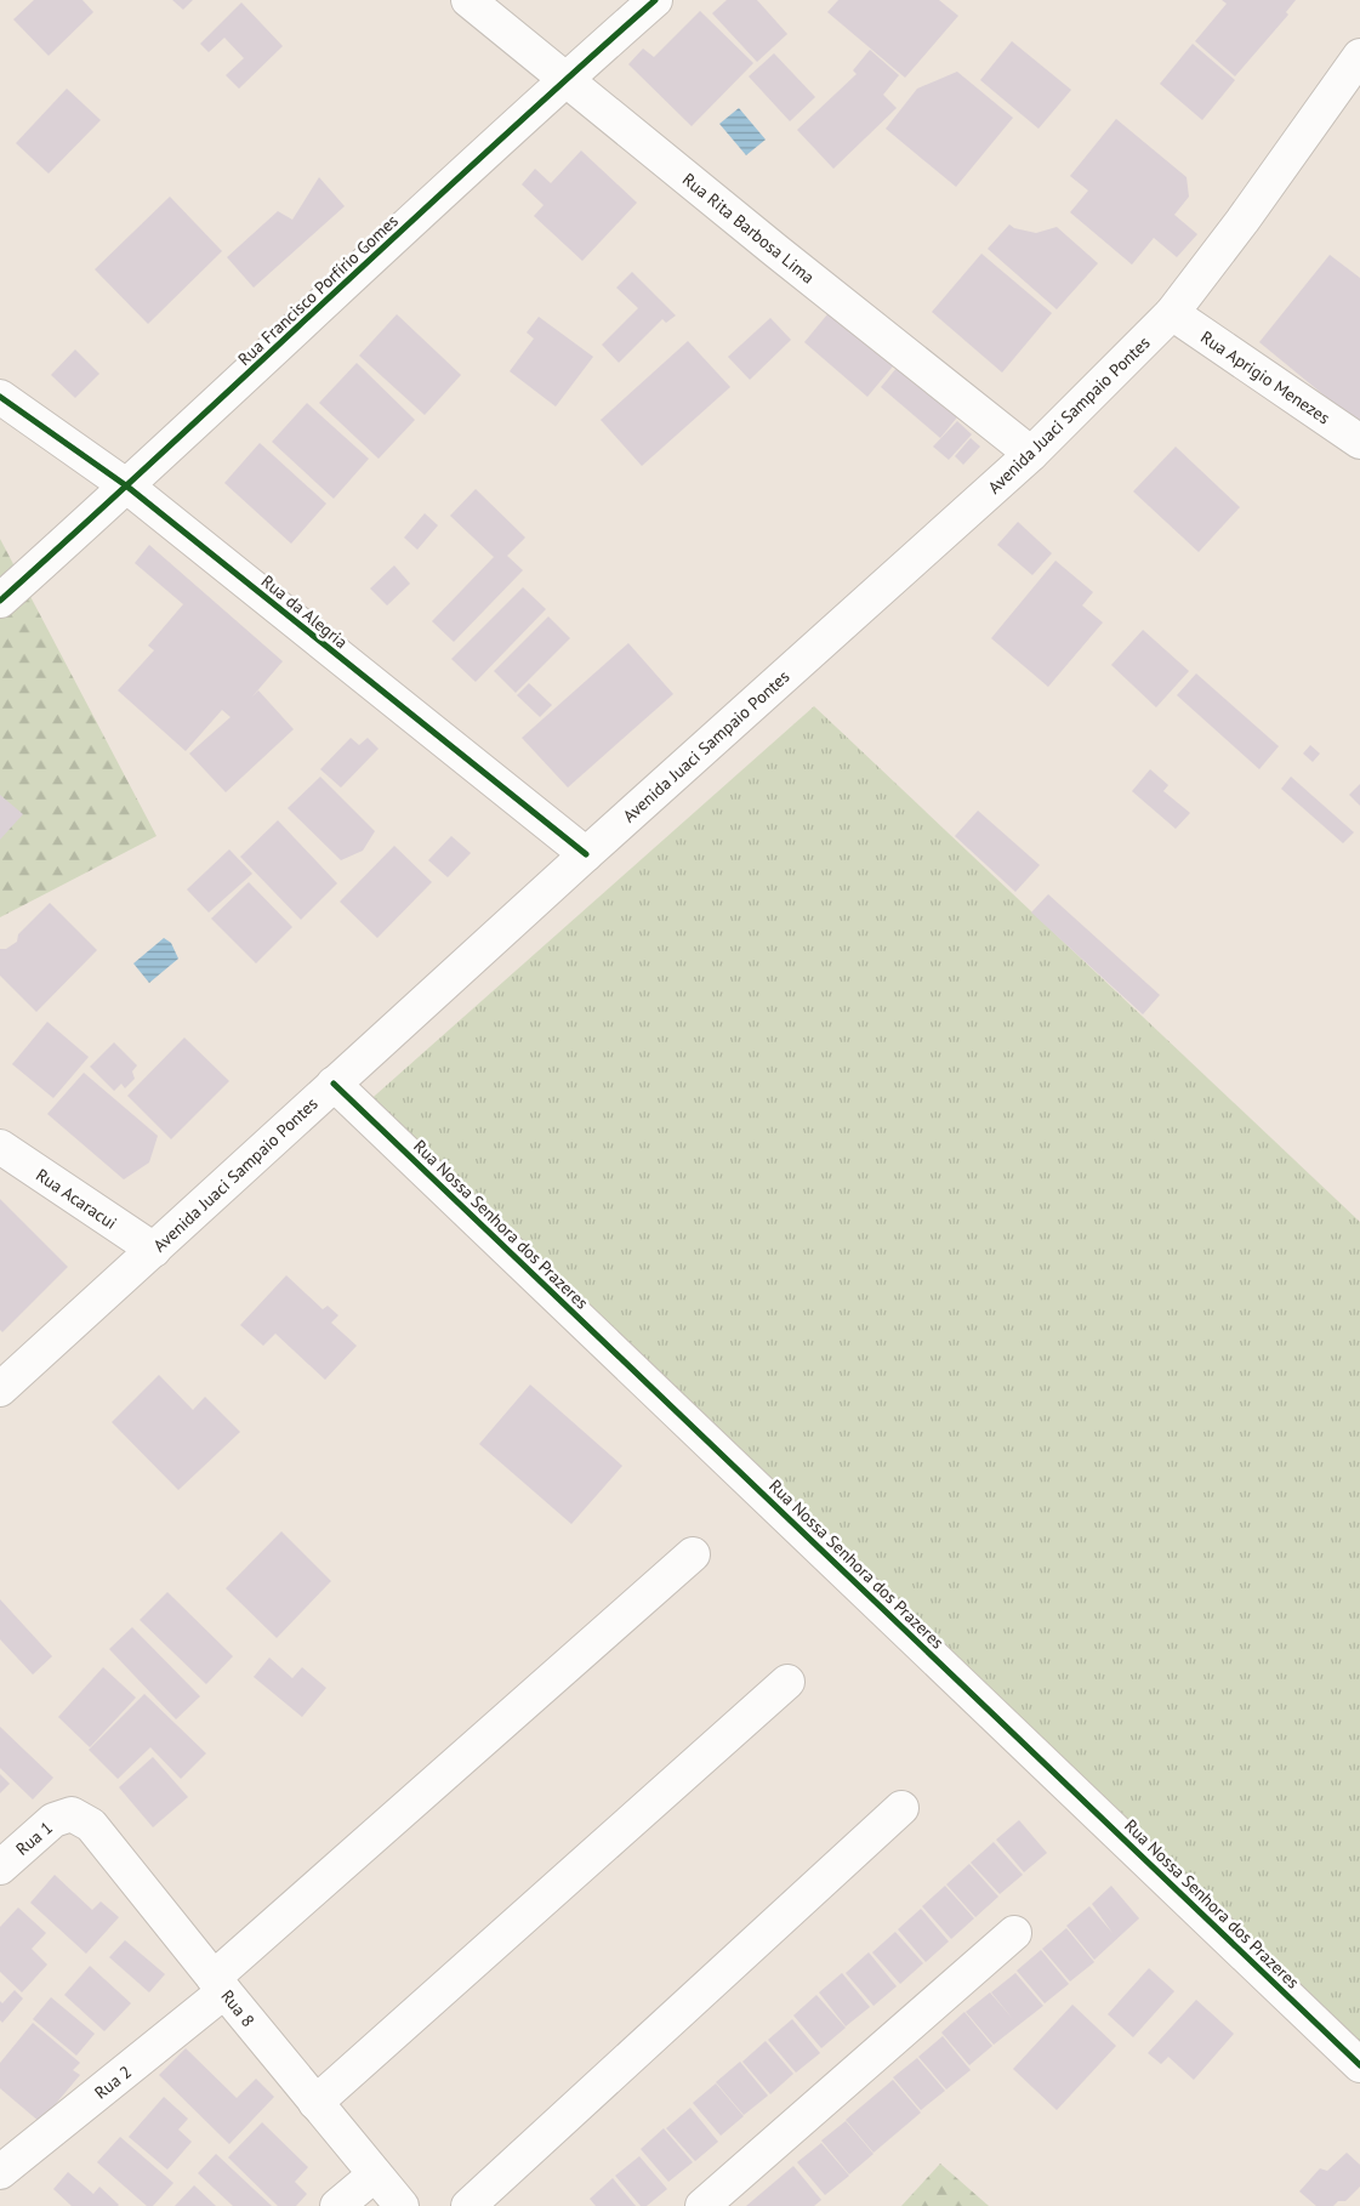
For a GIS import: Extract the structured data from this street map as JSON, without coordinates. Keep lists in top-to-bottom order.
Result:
{
  "streets": {
    "street": [
      "Rua Rita Barbosa Lima",
      "Rua Francisco Porfírio Gomes",
      "Rua Aprigio Menezes",
      "Avenida Juaci Sampaio Pontes",
      "Rua da Alegria",
      "Rua Acaracui",
      "Rua Nossa Senhora dos Prazeres",
      "Rua 1",
      "Rua 8",
      "Rua 2"
    ]
  },
  "crossings": [
    ["Rua Rita Barbosa Lima", "Rua Francisco Porfírio Gomes"],
    ["Rua Rita Barbosa Lima", "Avenida Juaci Sampaio Pontes"],
    ["Rua Francisco Porfírio Gomes", "Rua da Alegria"],
    ["Rua Aprigio Menezes", "Avenida Juaci Sampaio Pontes"],
    ["Avenida Juaci Sampaio Pontes", "Rua da Alegria"],
    ["Avenida Juaci Sampaio Pontes", "Rua Acaracui"],
    ["Avenida Juaci Sampaio Pontes", "Rua Nossa Senhora dos Prazeres"],
    ["Rua 1", "Rua 8"],
    ["Rua 8", "Rua 2"]
  ]
}
